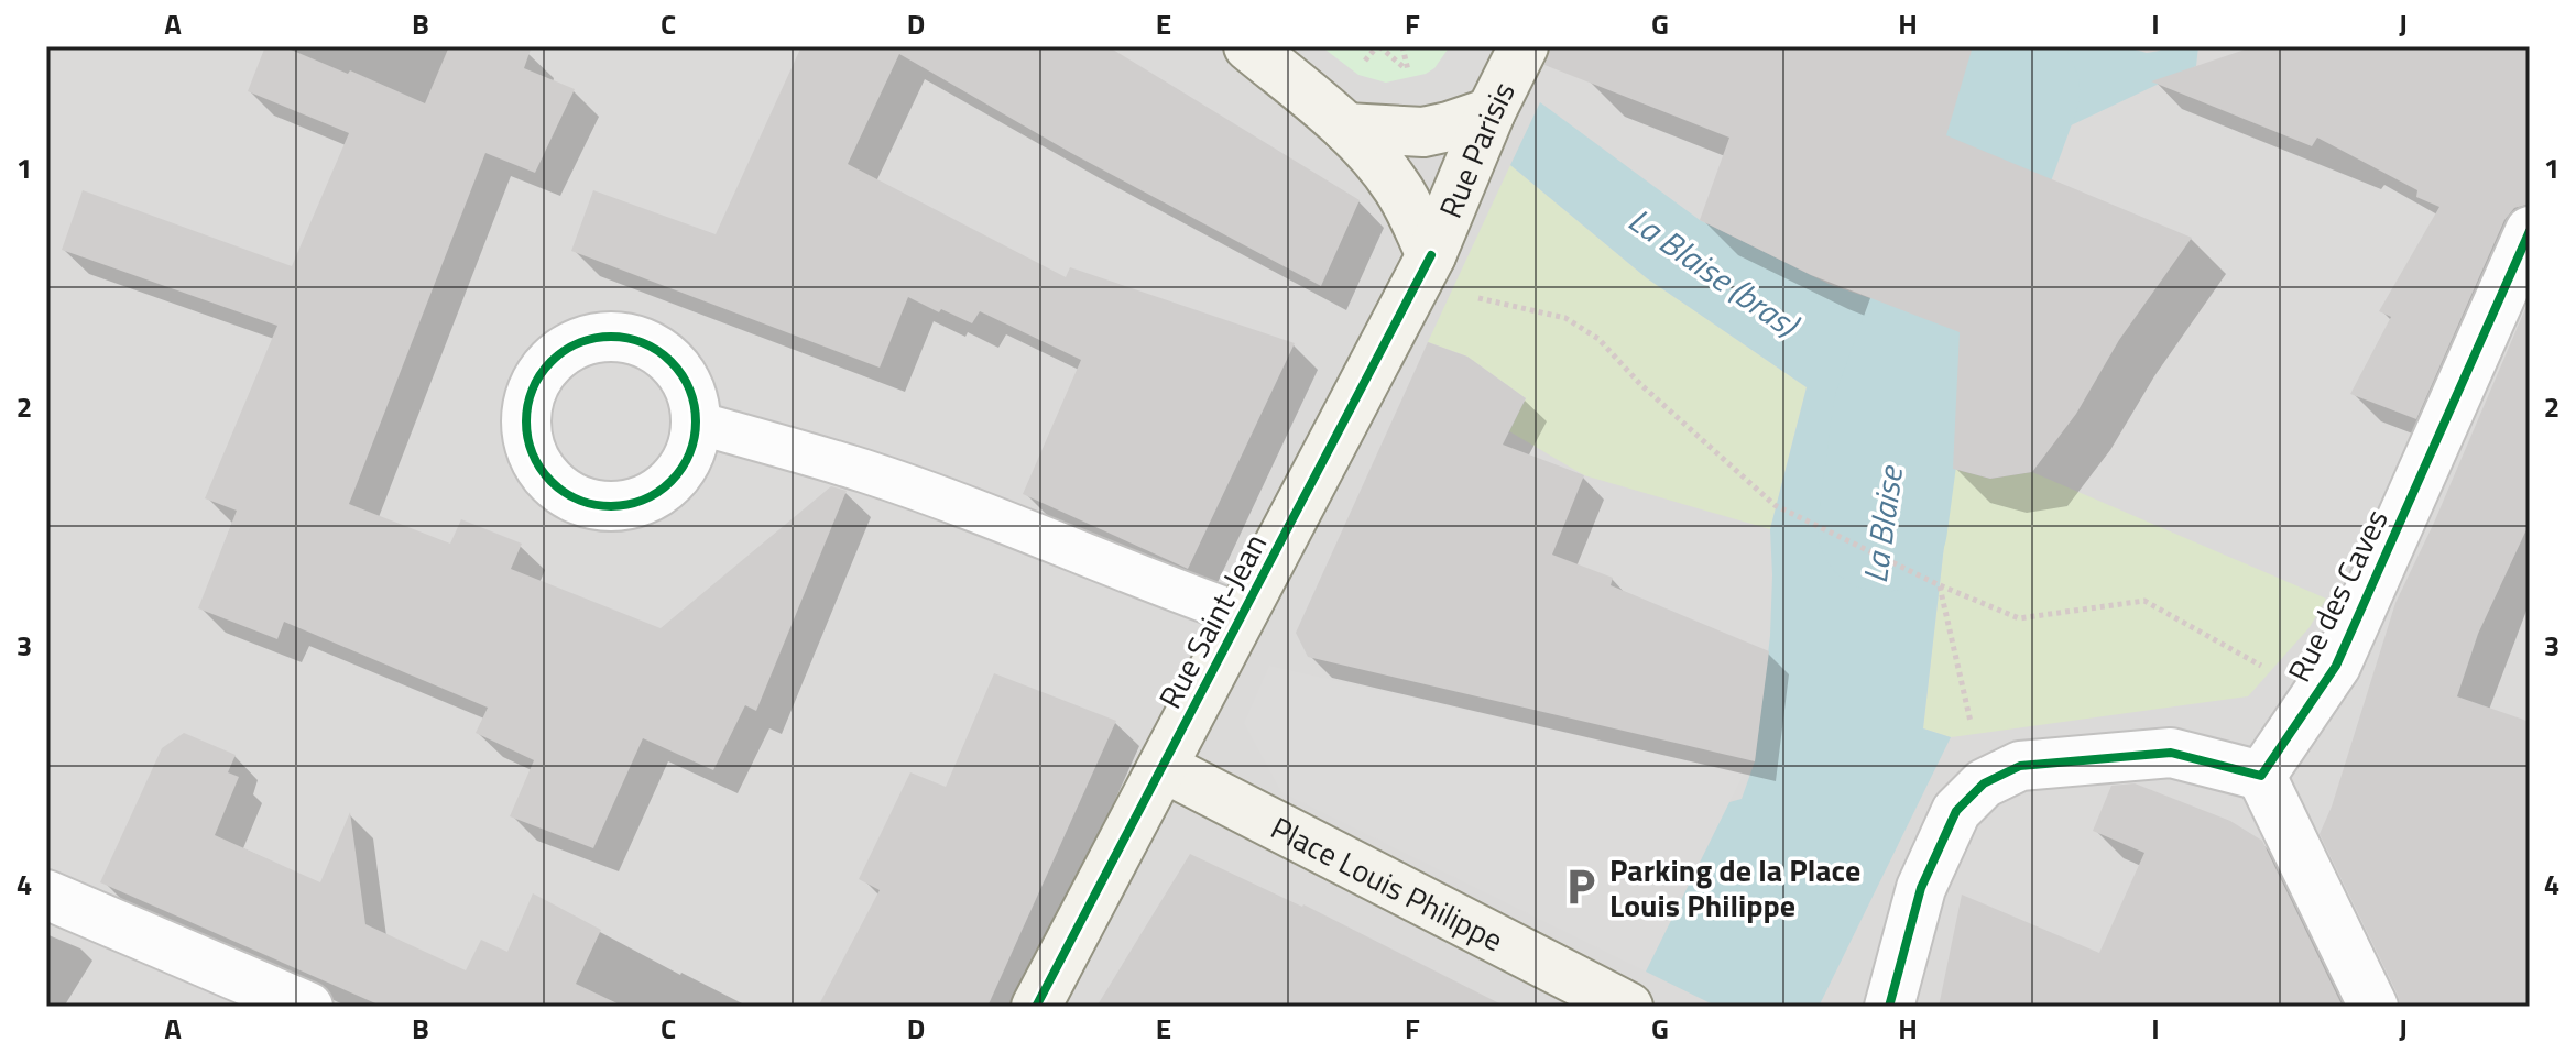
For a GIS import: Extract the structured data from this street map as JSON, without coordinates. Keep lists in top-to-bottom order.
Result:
{
  "streets": {
    "main road": ["Rue Parisis", "Rue Saint-Jean", "Place Louis Philippe"],
    "street": ["Rue des Caves"]
  },
  "crossings": [
    ["Rue Parisis", "Rue Saint-Jean"],
    ["Rue Saint-Jean", "Place Louis Philippe"]
  ],
  "water": ["La Blaise (bras)", "La Blaise"],
  "places": {
    "parking": ["Parking de la Place Louis Philippe"]
  },
  "grid": {
    "columns": [
      "A",
      "B",
      "C",
      "D",
      "E",
      "F",
      "G",
      "H",
      "I",
      "J"
    ],
    "rows": [
      "1",
      "2",
      "3",
      "4"
    ]
  }
}
